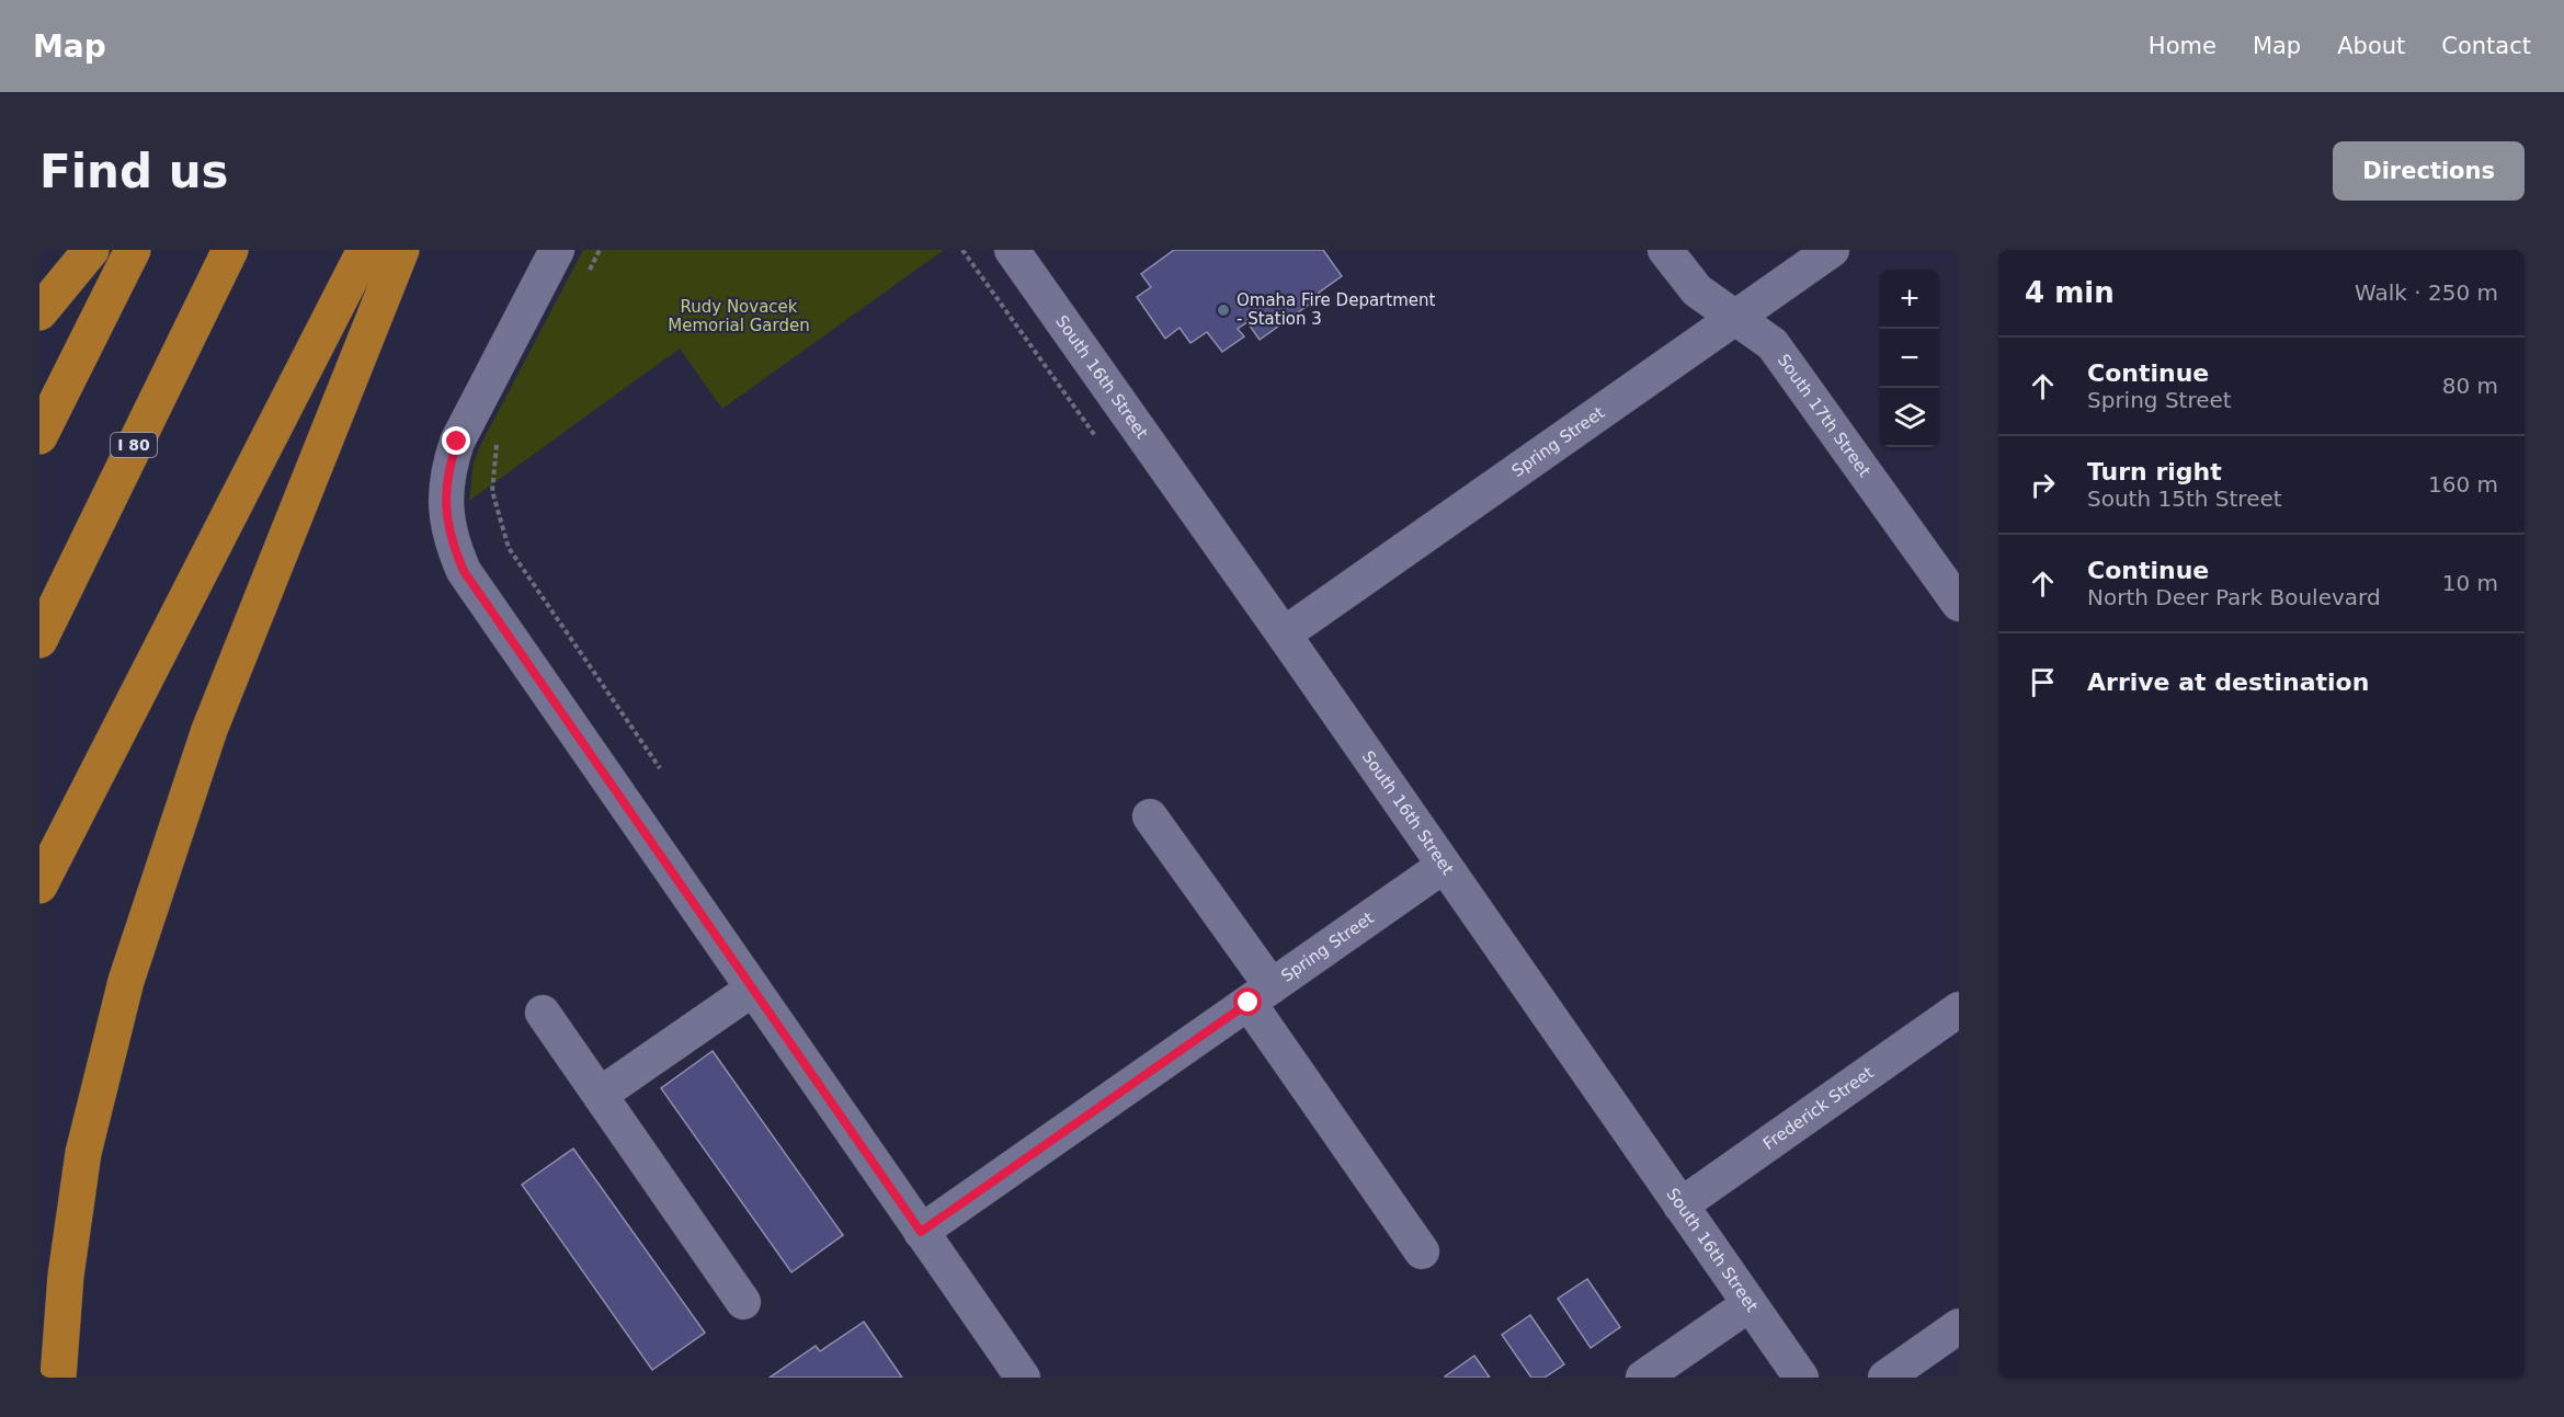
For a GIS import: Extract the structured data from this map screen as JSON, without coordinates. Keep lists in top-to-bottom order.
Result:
{
  "streets": {
    "highway": ["I 80"],
    "street": [
      "South 16th Street",
      "South 17th Street",
      "Spring Street",
      "Frederick Street"
    ]
  },
  "crossings": [
    ["South 16th Street", "Spring Street"],
    ["South 16th Street", "Frederick Street"],
    ["South 17th Street", "Spring Street"]
  ],
  "parks": ["Rudy Novacek Memorial Garden"],
  "places": ["Omaha Fire Department - Station 3"],
  "page": {
    "header": "Map",
    "nav": [
      "Home",
      "Map",
      "About",
      "Contact"
    ],
    "buttons": "Directions",
    "title": "Find us",
    "heading": ["4 min", "Walk · 250 m"],
    "map_buttons": ["+", "−"],
    "list": [
      ["Continue", "Spring Street", "80 m"],
      ["Turn right", "South 15th Street", "160 m"],
      ["Continue", "North Deer Park Boulevard", "10 m"],
      "Arrive at destination"
    ]
  }
}
